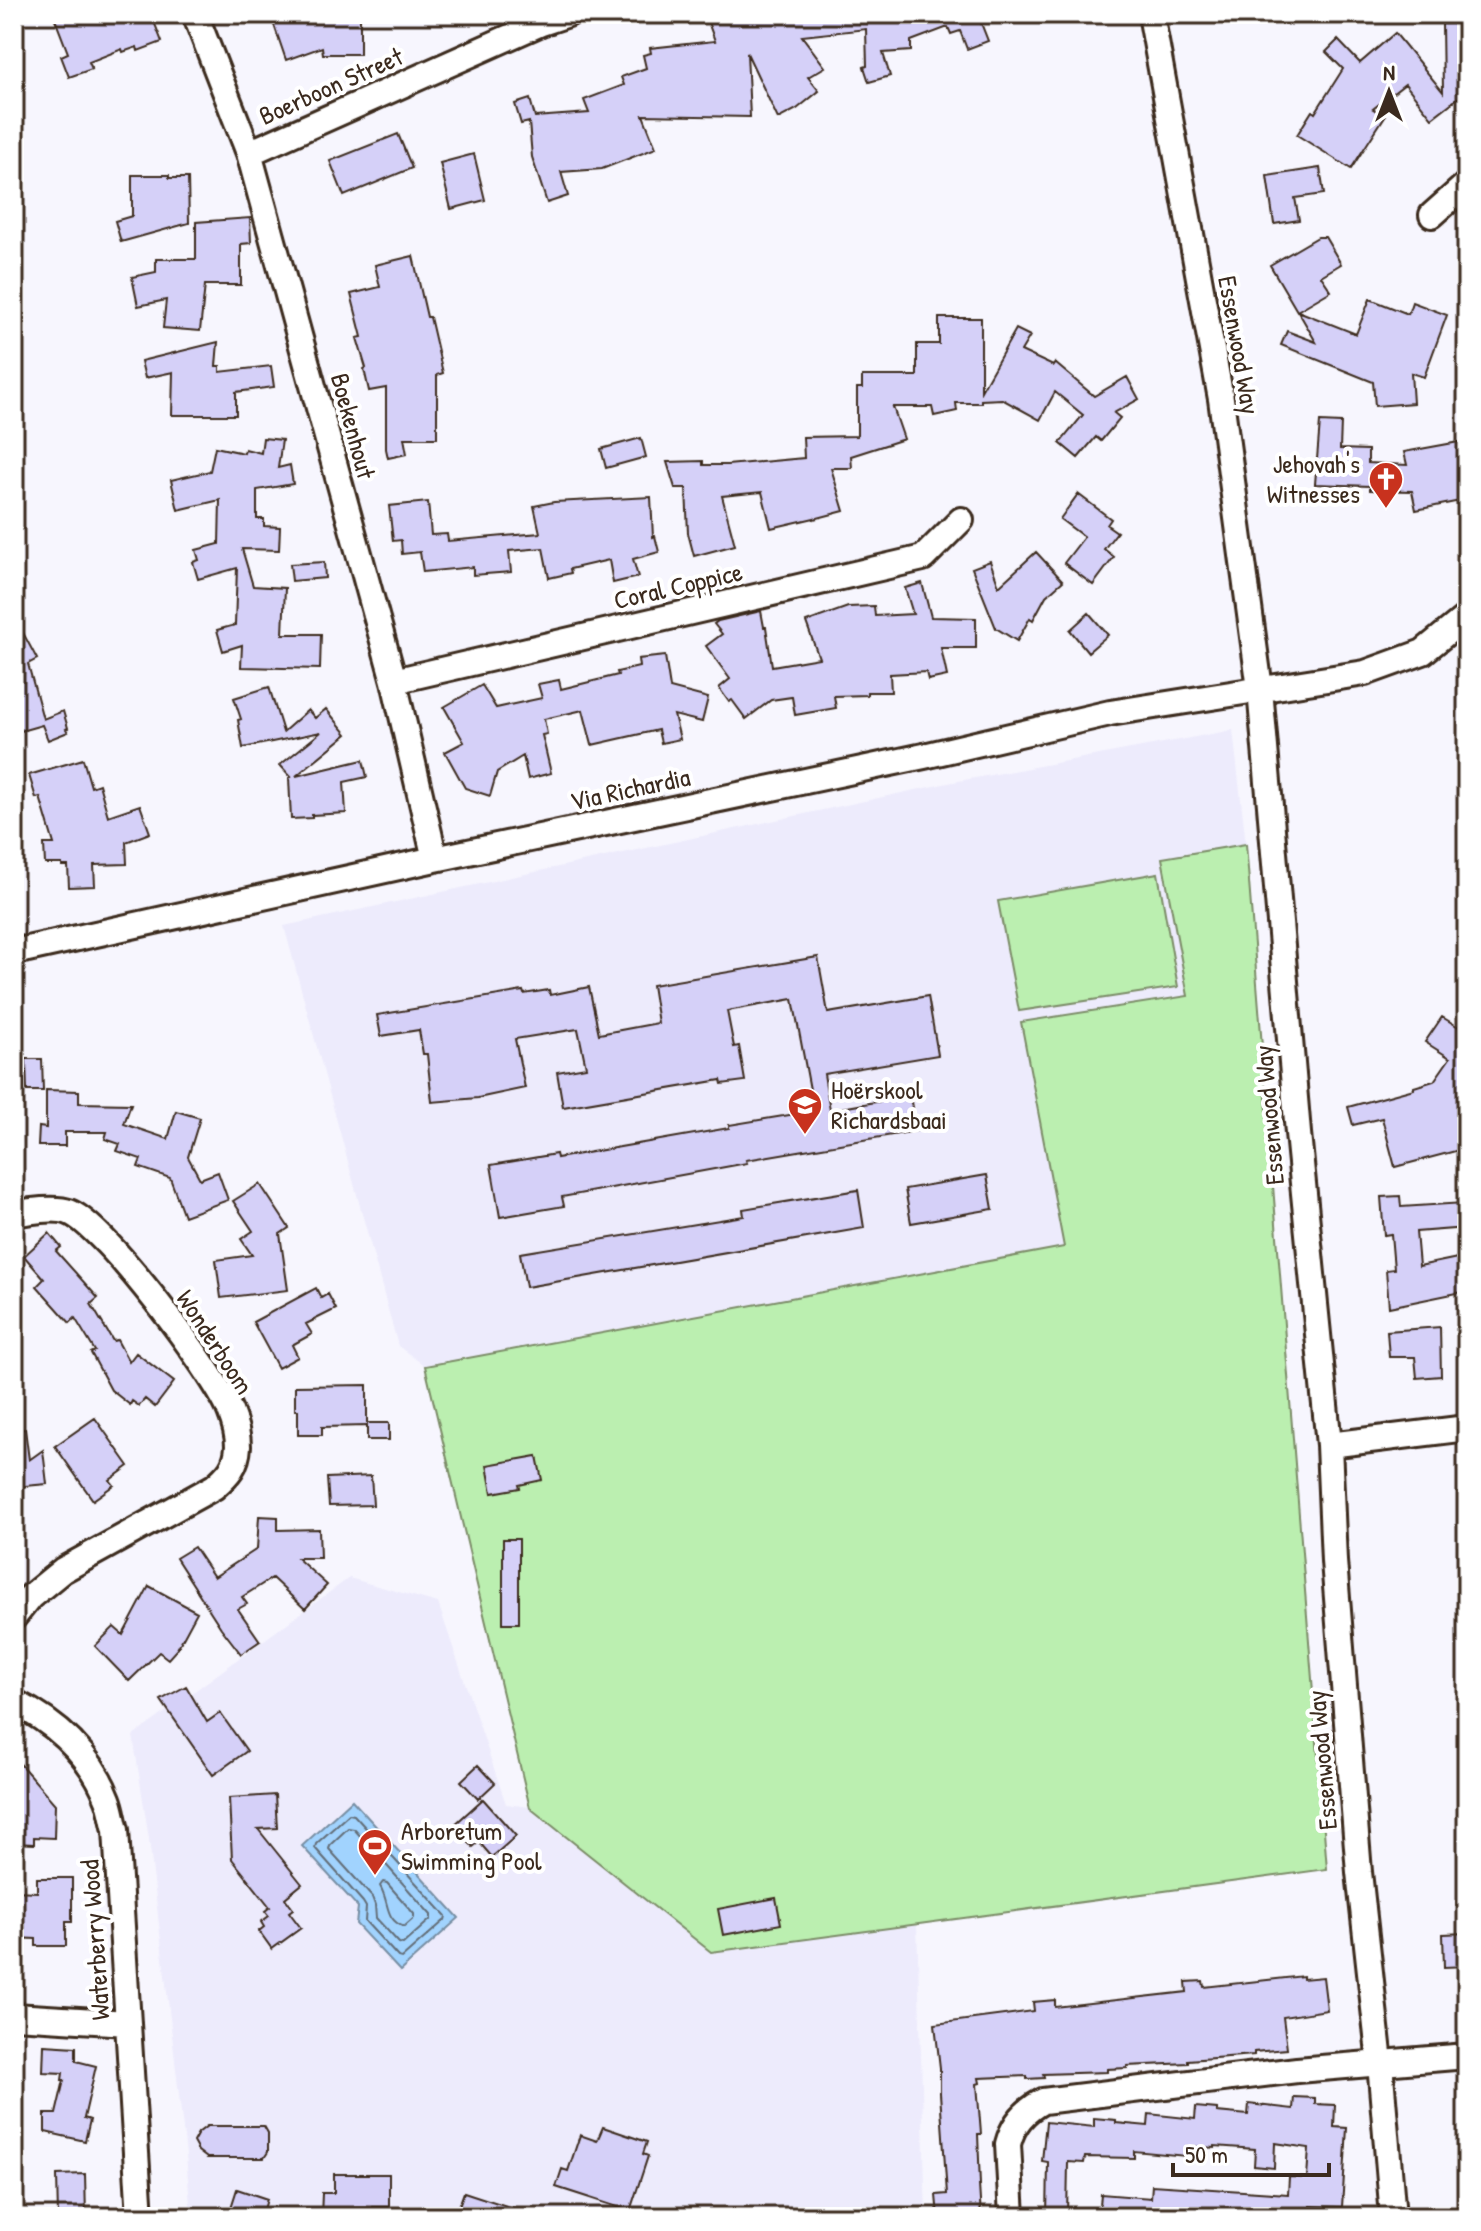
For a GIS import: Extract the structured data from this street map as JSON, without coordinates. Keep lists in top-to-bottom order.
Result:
{
  "streets": {
    "street": [
      "Boerboon Street",
      "Essenwood Way",
      "Boekenhout",
      "Coral Coppice",
      "Via Richardia",
      "Wonderboom",
      "Waterberry Wood"
    ]
  },
  "crossings": [
    ["Boerboon Street", "Boekenhout"],
    ["Essenwood Way", "Via Richardia"],
    ["Boekenhout", "Coral Coppice"],
    ["Boekenhout", "Via Richardia"]
  ],
  "places": {
    "church": ["Jehovah's Witnesses"],
    "school or university": ["Hoërskool Richardsbaai"],
    "sports": ["Arboretum Swimming Pool"]
  },
  "scale_bar": "50 m",
  "north": "top"
}
